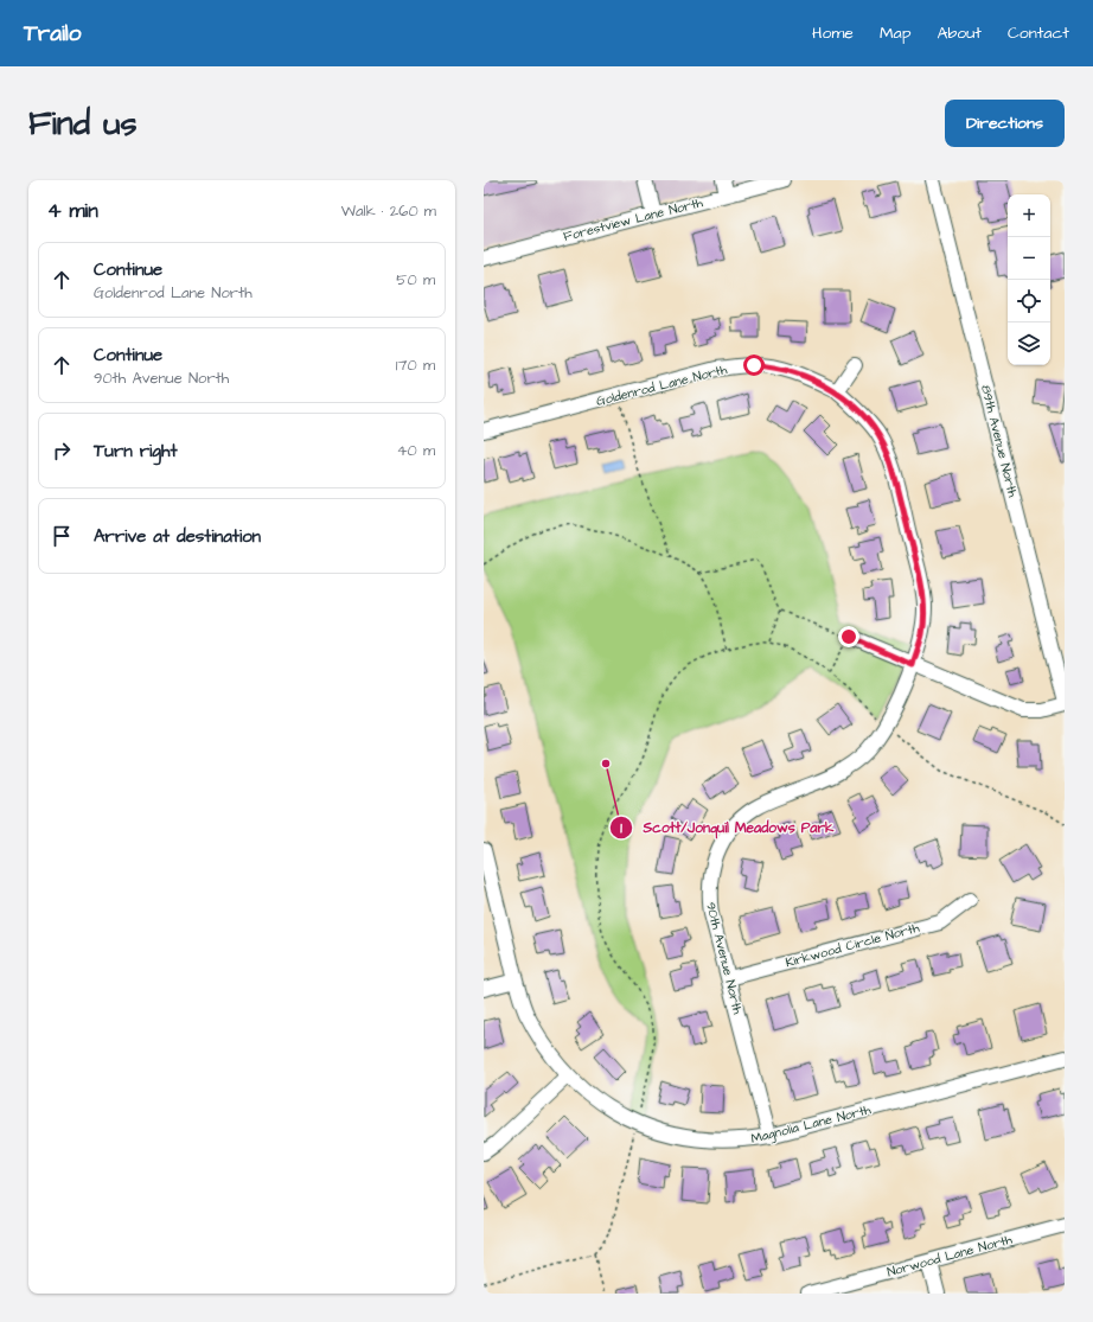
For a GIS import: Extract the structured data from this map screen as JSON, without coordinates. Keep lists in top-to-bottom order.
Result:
{
  "streets": {
    "street": [
      "Forestview Lane North",
      "Goldenrod Lane North",
      "89th Avenue North",
      "Kirkwood Circle North",
      "90th Avenue North",
      "Magnolia Lane North",
      "Norwood Lane North"
    ]
  },
  "crossings": [
    ["Goldenrod Lane North", "90th Avenue North"],
    ["Kirkwood Circle North", "90th Avenue North"],
    ["90th Avenue North", "Magnolia Lane North"]
  ],
  "places": ["Scott/Jonquil Meadows Park"],
  "page": {
    "header": "Trailo",
    "nav": [
      "Home",
      "Map",
      "About",
      "Contact"
    ],
    "buttons": "Directions",
    "title": "Find us",
    "heading": ["4 min", "Walk · 260 m"],
    "map_buttons": ["+", "−"],
    "list": [
      ["Continue", "Goldenrod Lane North", "50 m"],
      ["Continue", "90th Avenue North", "170 m"],
      ["Turn right", "40 m"],
      "Arrive at destination"
    ]
  }
}
